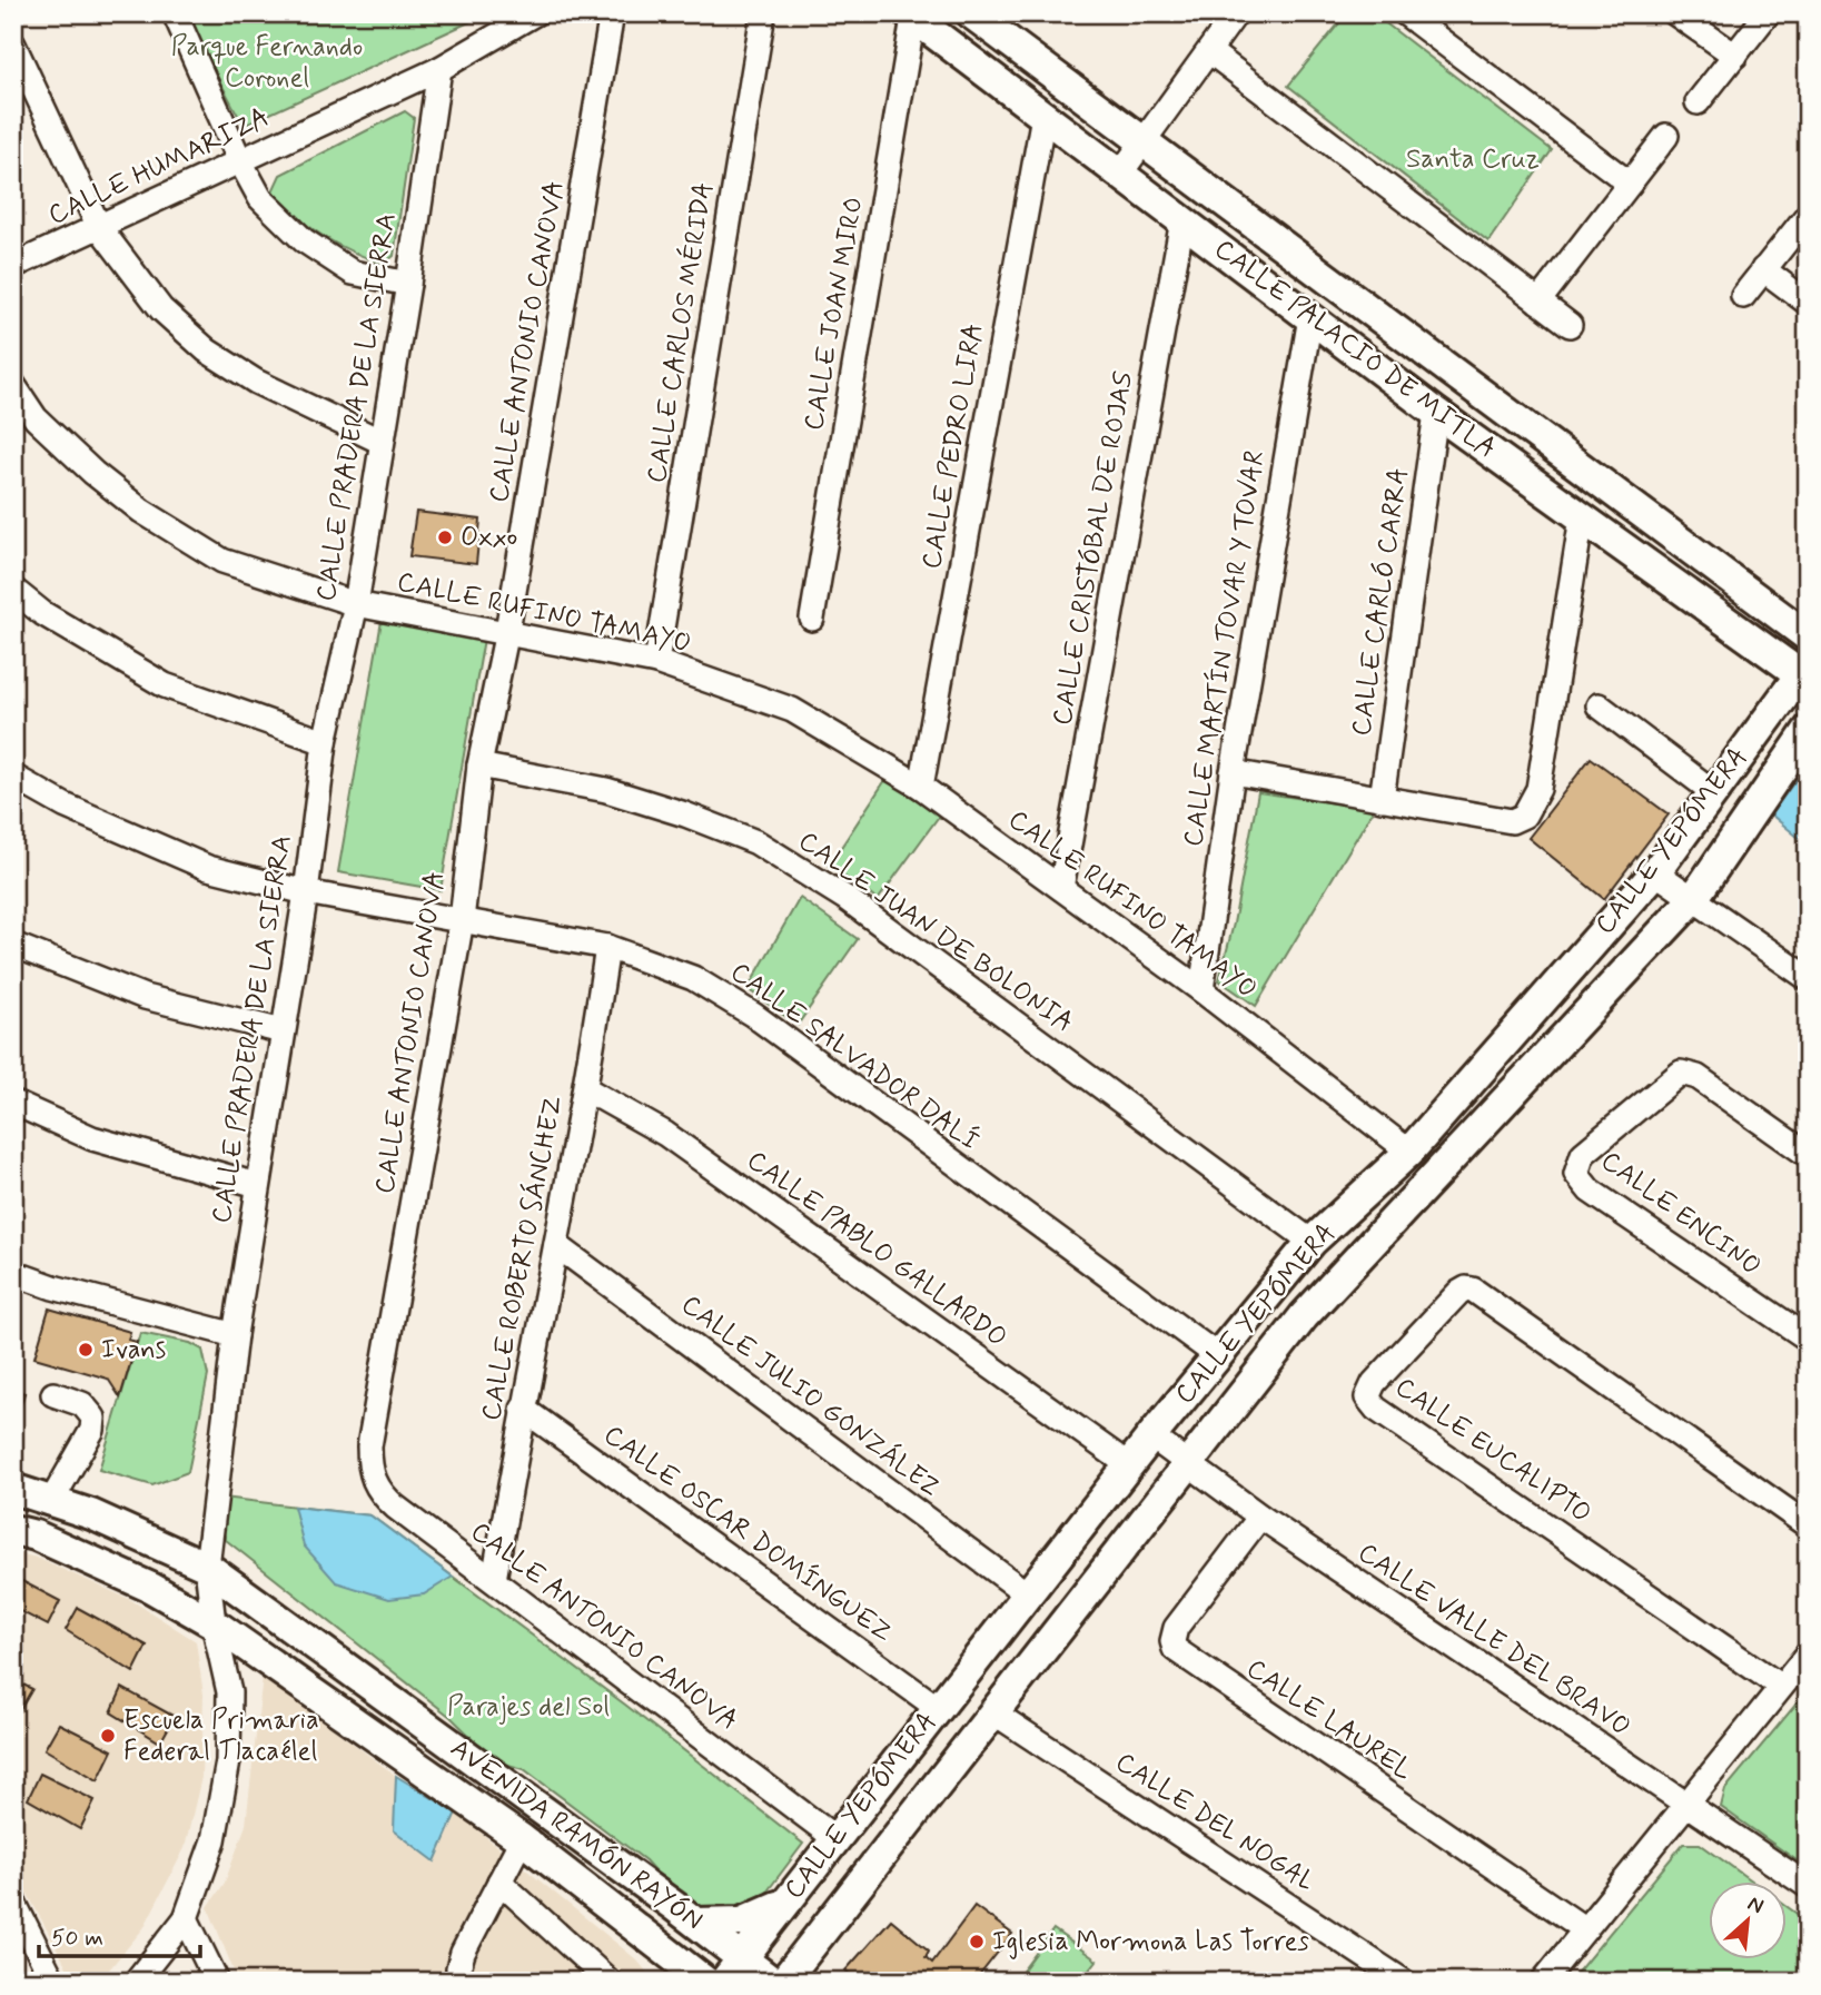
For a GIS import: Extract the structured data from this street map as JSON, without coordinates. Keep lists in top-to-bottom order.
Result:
{
  "streets": {
    "main road": ["CALLE PALACIO DE MITLA", "CALLE YEPÓMERA", "AVENIDA RAMÓN RAYÓN"],
    "street": [
      "CALLE HUMARIZA",
      "CALLE JOAN MIRO",
      "CALLE CARLOS MÉRIDA",
      "CALLE ANTONIO CANOVA",
      "CALLE PRADERA DE LA SIERRA",
      "CALLE PEDRO LIRA",
      "CALLE CRISTÓBAL DE ROJAS",
      "CALLE CARLÓ CARRA",
      "CALLE RUFINO TAMAYO",
      "CALLE MARTÍN TOVAR Y TOVAR",
      "CALLE JUAN DE BOLONIA",
      "CALLE SALVADOR DALÍ",
      "CALLE ENCINO",
      "CALLE PABLO GALLARDO",
      "CALLE ROBERTO SÁNCHEZ",
      "CALLE JULIO GONZÁLEZ",
      "CALLE EUCALIPTO",
      "CALLE OSCAR DOMÍNGUEZ",
      "CALLE VALLE DEL BRAVO",
      "CALLE LAUREL",
      "CALLE DEL NOGAL"
    ]
  },
  "crossings": [
    ["CALLE HUMARIZA", "CALLE PRADERA DE LA SIERRA"],
    ["CALLE JOAN MIRO", "CALLE PALACIO DE MITLA"],
    ["CALLE CARLOS MÉRIDA", "CALLE RUFINO TAMAYO"],
    ["CALLE ANTONIO CANOVA", "CALLE RUFINO TAMAYO"],
    ["CALLE ANTONIO CANOVA", "CALLE YEPÓMERA"],
    ["CALLE ANTONIO CANOVA", "CALLE JUAN DE BOLONIA"],
    ["CALLE ANTONIO CANOVA", "CALLE SALVADOR DALÍ"],
    ["CALLE ANTONIO CANOVA", "CALLE ROBERTO SÁNCHEZ"],
    ["CALLE PALACIO DE MITLA", "CALLE PEDRO LIRA"],
    ["CALLE PALACIO DE MITLA", "CALLE CRISTÓBAL DE ROJAS"],
    ["CALLE PALACIO DE MITLA", "CALLE CARLÓ CARRA"],
    ["CALLE PALACIO DE MITLA", "CALLE MARTÍN TOVAR Y TOVAR"],
    ["CALLE PALACIO DE MITLA", "CALLE YEPÓMERA"],
    ["CALLE PRADERA DE LA SIERRA", "CALLE RUFINO TAMAYO"],
    ["CALLE PRADERA DE LA SIERRA", "CALLE SALVADOR DALÍ"],
    ["CALLE PRADERA DE LA SIERRA", "AVENIDA RAMÓN RAYÓN"],
    ["CALLE PEDRO LIRA", "CALLE RUFINO TAMAYO"],
    ["CALLE CRISTÓBAL DE ROJAS", "CALLE RUFINO TAMAYO"],
    ["CALLE RUFINO TAMAYO", "CALLE MARTÍN TOVAR Y TOVAR"],
    ["CALLE RUFINO TAMAYO", "CALLE YEPÓMERA"],
    ["CALLE YEPÓMERA", "CALLE JUAN DE BOLONIA"],
    ["CALLE YEPÓMERA", "CALLE SALVADOR DALÍ"],
    ["CALLE YEPÓMERA", "CALLE PABLO GALLARDO"],
    ["CALLE YEPÓMERA", "CALLE JULIO GONZÁLEZ"],
    ["CALLE YEPÓMERA", "CALLE OSCAR DOMÍNGUEZ"],
    ["CALLE YEPÓMERA", "CALLE VALLE DEL BRAVO"],
    ["CALLE YEPÓMERA", "CALLE DEL NOGAL"],
    ["CALLE YEPÓMERA", "AVENIDA RAMÓN RAYÓN"],
    ["CALLE SALVADOR DALÍ", "CALLE ROBERTO SÁNCHEZ"],
    ["CALLE PABLO GALLARDO", "CALLE ROBERTO SÁNCHEZ"],
    ["CALLE ROBERTO SÁNCHEZ", "CALLE JULIO GONZÁLEZ"],
    ["CALLE ROBERTO SÁNCHEZ", "CALLE OSCAR DOMÍNGUEZ"],
    ["CALLE VALLE DEL BRAVO", "CALLE LAUREL"]
  ],
  "parks": ["Parque Fernando Coronel", "Santa Cruz", "Parajes del Sol"],
  "places": [
    "Oxxo",
    "Ivans",
    "Escuela Primaria Federal Tlacaélel",
    "Iglesia Mormona Las Torres"
  ],
  "scale_bar": "50 m",
  "north": "top right"
}
